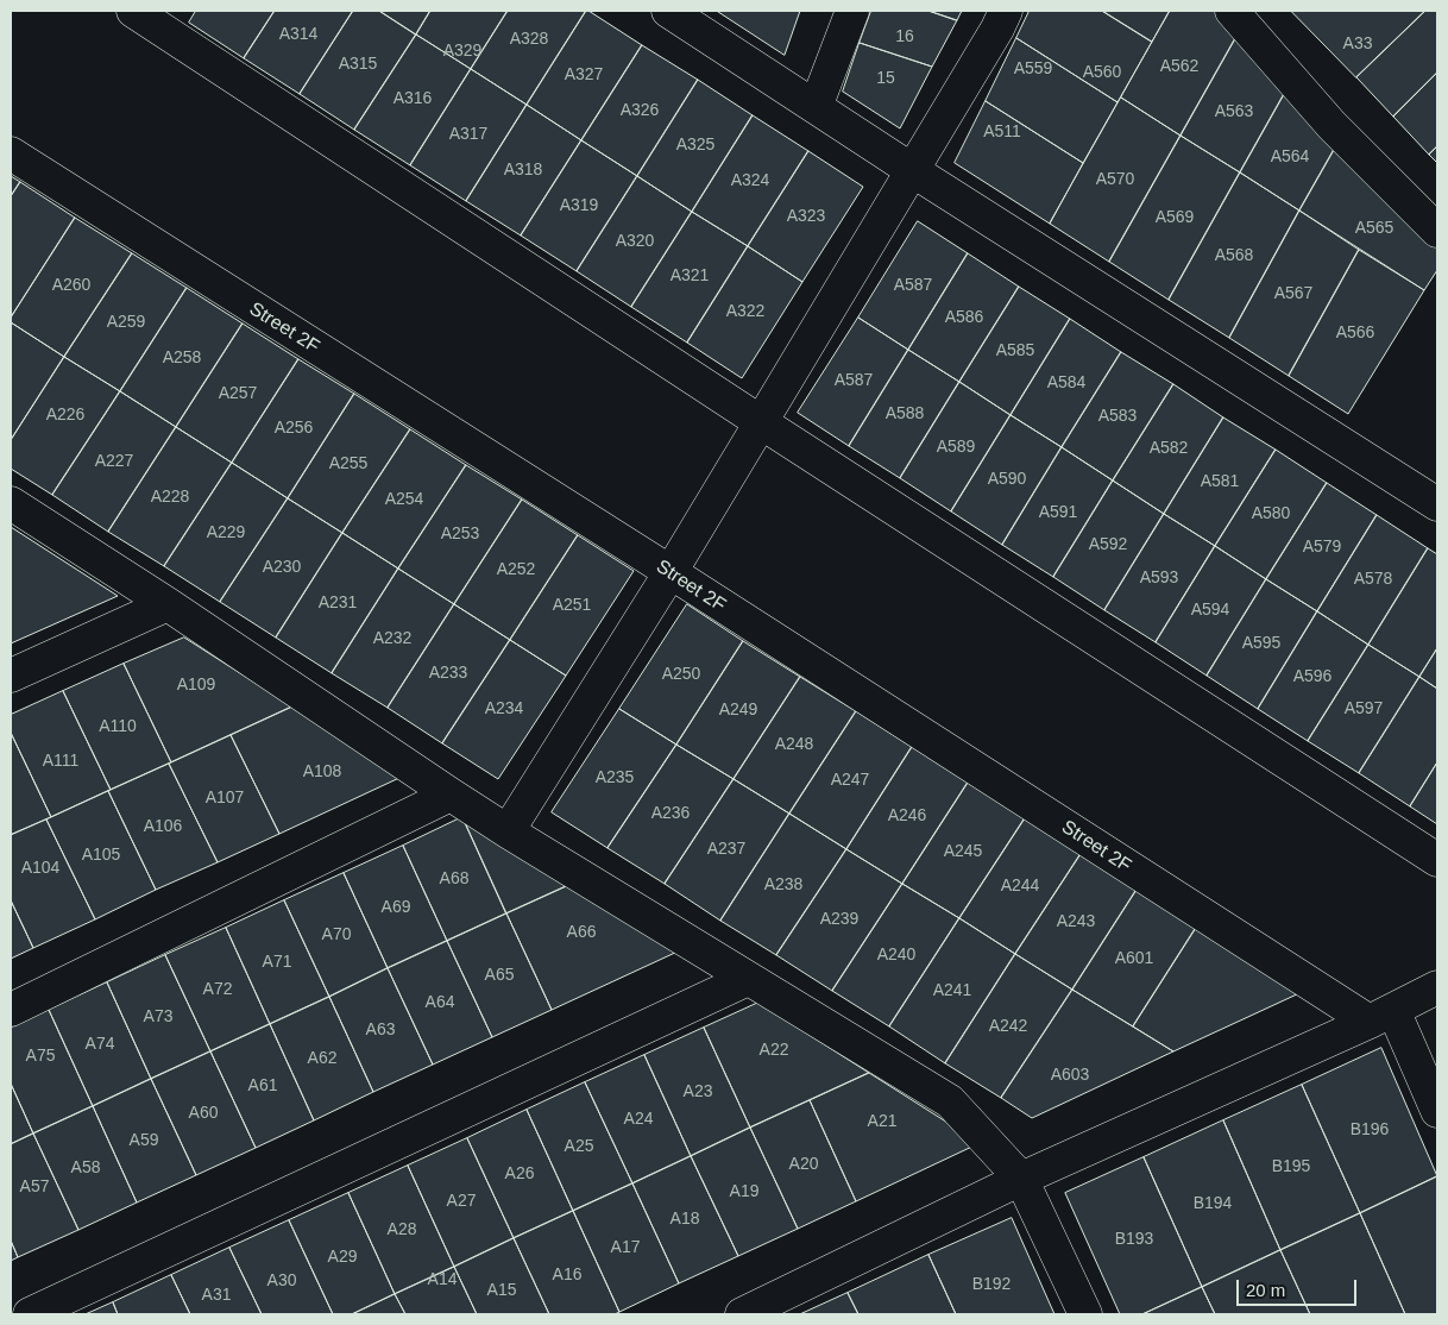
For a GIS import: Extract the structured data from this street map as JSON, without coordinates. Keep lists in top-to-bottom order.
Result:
{
  "streets": {
    "street": ["Street 2F"]
  },
  "house_numbers": [
    "A314",
    "16",
    "A328",
    "A33",
    "A329",
    "A315",
    "A562",
    "A559",
    "A560",
    "A327",
    "15",
    "A316",
    "A326",
    "A563",
    "A511",
    "A317",
    "A325",
    "A564",
    "A318",
    "A570",
    "A324",
    "A319",
    "A323",
    "A569",
    "A565",
    "A320",
    "A568",
    "A321",
    "A260",
    "A587",
    "A567",
    "A322",
    "A586",
    "A259",
    "A566",
    "A585",
    "A258",
    "A587",
    "A584",
    "A257",
    "A588",
    "A226",
    "A583",
    "A256",
    "A589",
    "A582",
    "A227",
    "A255",
    "A590",
    "A581",
    "A228",
    "A254",
    "A591",
    "A580",
    "A229",
    "A253",
    "A592",
    "A579",
    "A230",
    "A252",
    "A593",
    "A578",
    "A231",
    "A251",
    "A594",
    "A232",
    "A595",
    "A233",
    "A250",
    "A596",
    "A109",
    "A234",
    "A597",
    "A249",
    "A110",
    "A248",
    "A111",
    "A108",
    "A235",
    "A247",
    "A107",
    "A236",
    "A246",
    "A106",
    "A237",
    "A245",
    "A105",
    "A104",
    "A68",
    "A238",
    "A244",
    "A69",
    "A239",
    "A243",
    "A66",
    "A70",
    "A240",
    "A601",
    "A71",
    "A65",
    "A72",
    "A241",
    "A64",
    "A73",
    "A242",
    "A63",
    "A74",
    "A22",
    "A75",
    "A62",
    "A603",
    "A61",
    "A23",
    "A60",
    "A24",
    "A21",
    "B196",
    "A59",
    "A25",
    "A20",
    "B195",
    "A58",
    "A26",
    "A57",
    "A19",
    "A27",
    "B194",
    "A18",
    "A28",
    "B193",
    "A17",
    "A29",
    "A16",
    "A14",
    "A30",
    "B192",
    "A15",
    "A31"
  ],
  "scale_bar": "20 m"
}
